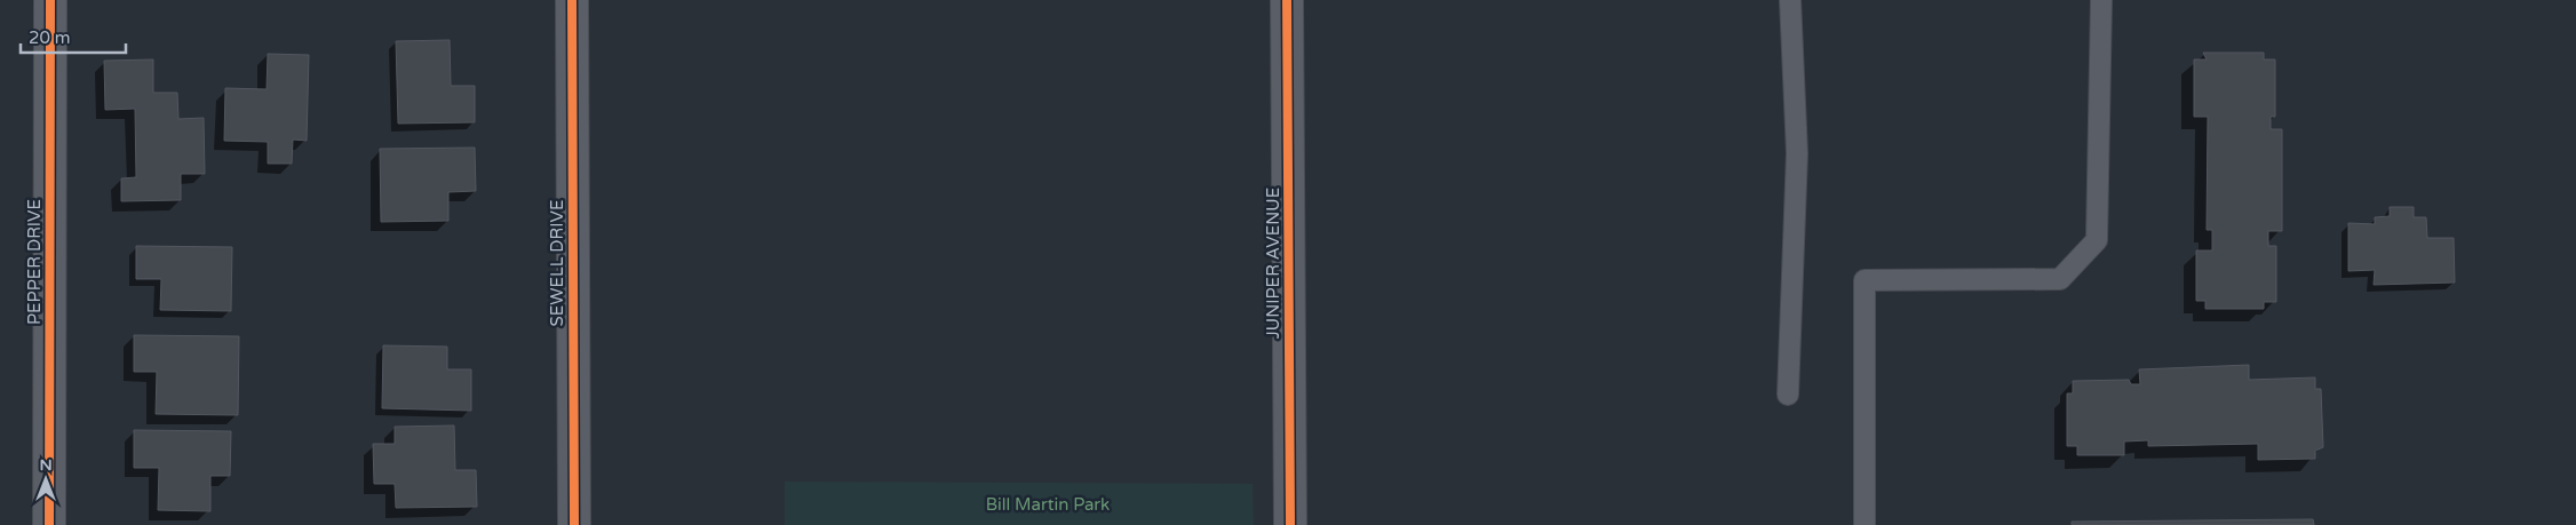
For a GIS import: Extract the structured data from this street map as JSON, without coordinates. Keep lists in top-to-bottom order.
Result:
{
  "streets": {
    "street": ["PEPPER DRIVE", "SEWELL DRIVE", "JUNIPER AVENUE"]
  },
  "parks": ["Bill Martin Park"],
  "scale_bar": "20 m",
  "north": "top"
}
